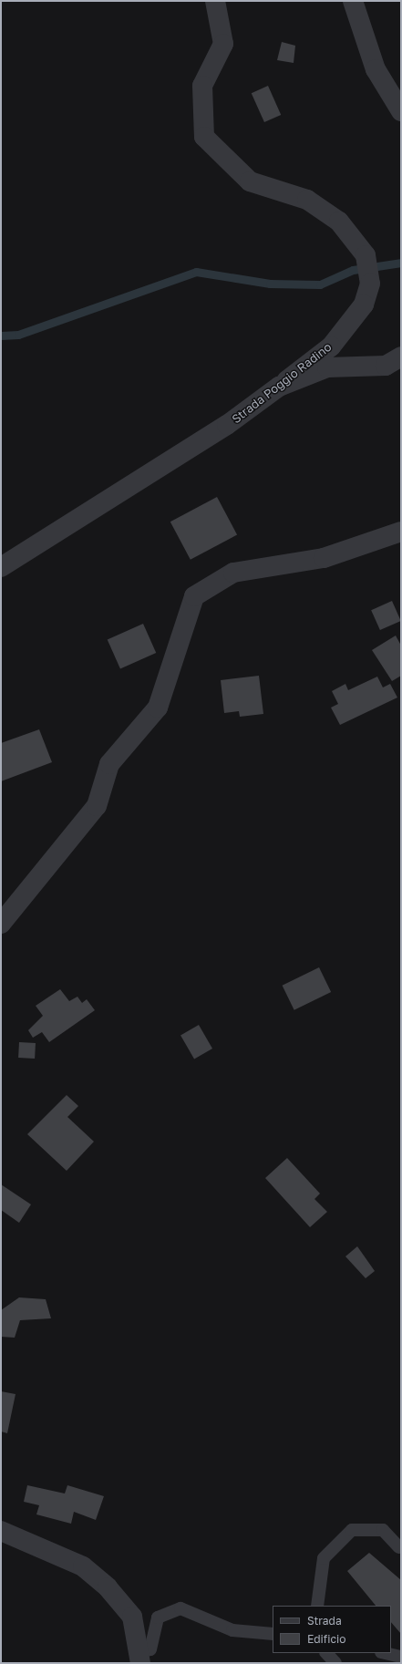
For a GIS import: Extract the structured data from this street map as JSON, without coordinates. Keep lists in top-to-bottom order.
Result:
{
  "streets": {
    "street": ["Strada Poggio Radino"]
  },
  "legend": ["Strada", "Edificio"]
}
